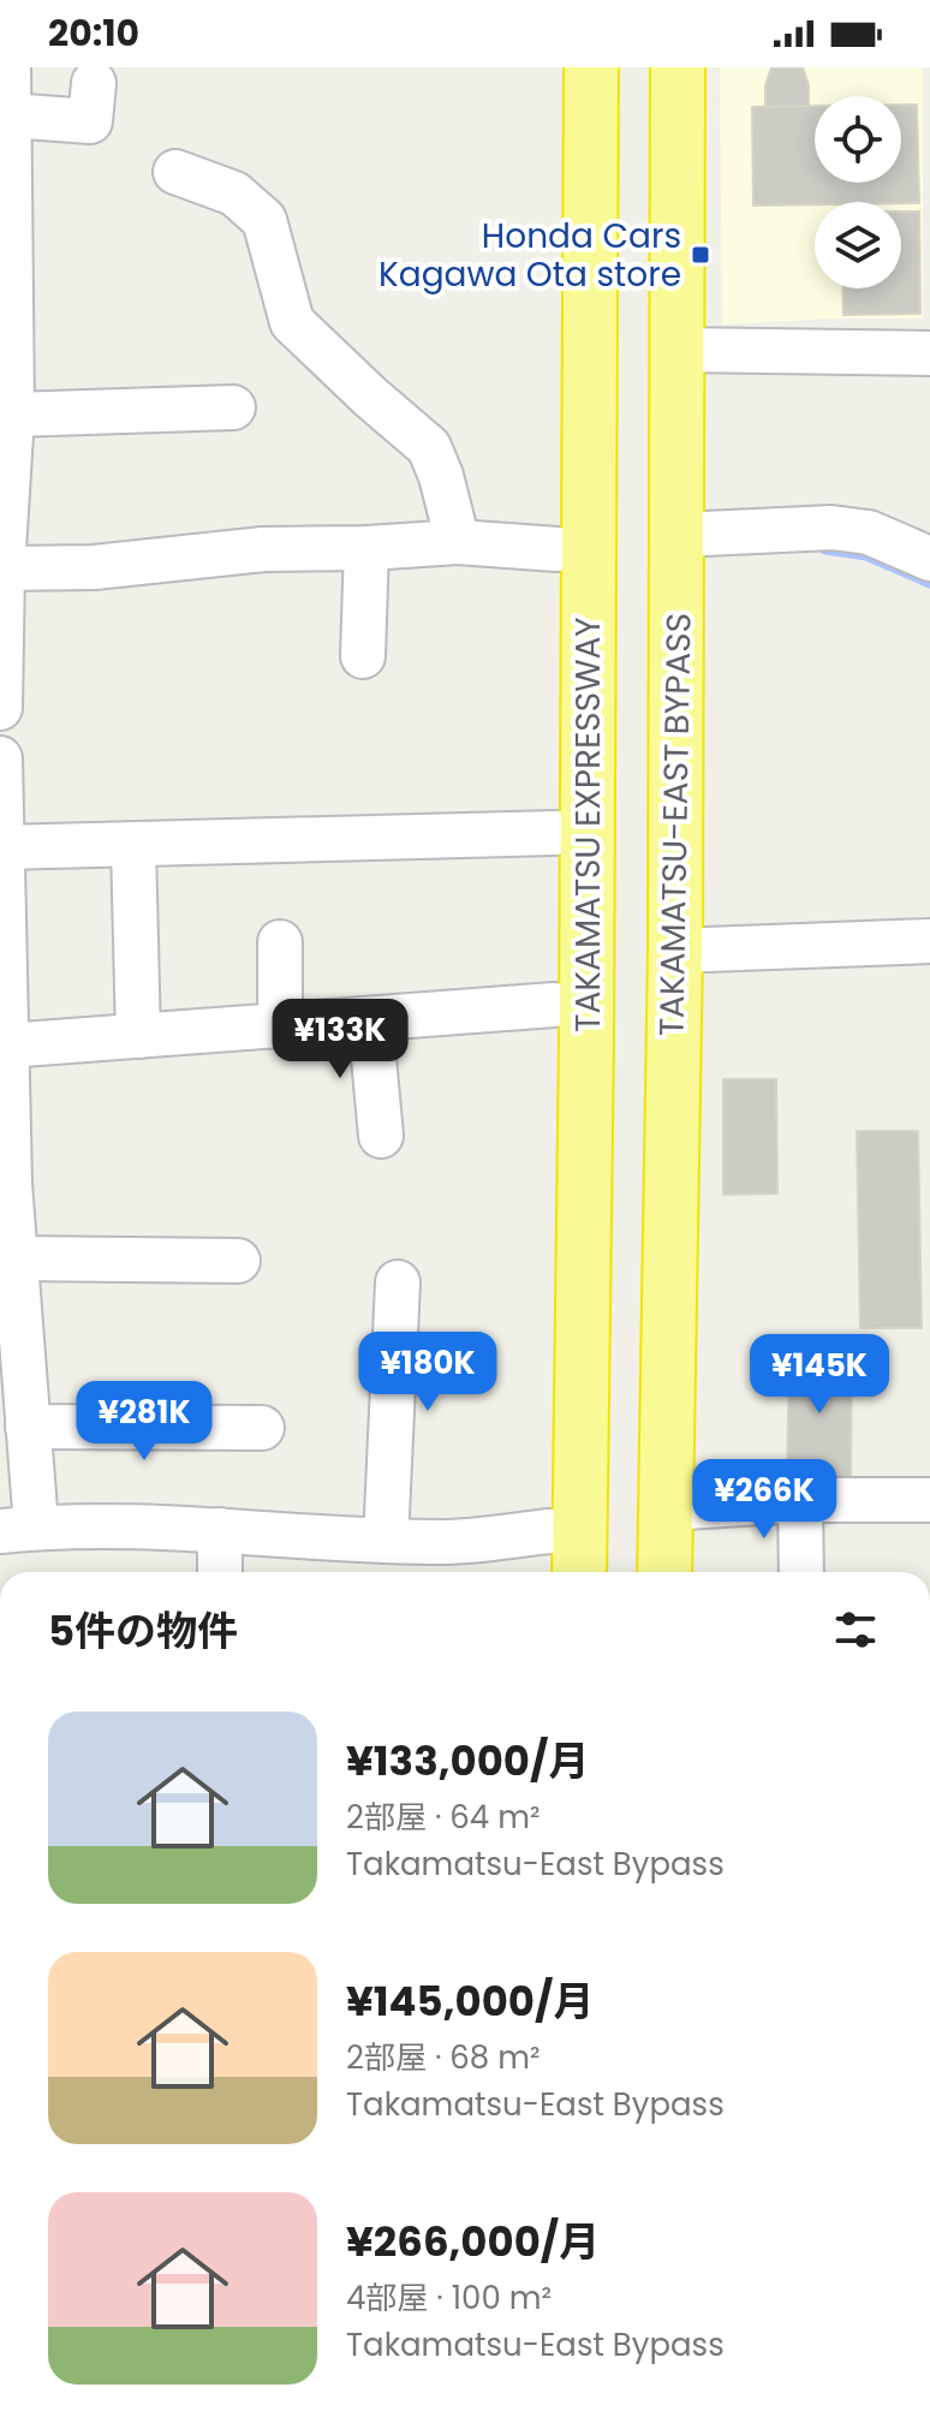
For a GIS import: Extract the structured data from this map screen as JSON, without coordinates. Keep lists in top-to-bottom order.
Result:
{
  "streets": {
    "highway": ["TAKAMATSU EXPRESSWAY", "TAKAMATSU-EAST BYPASS"]
  },
  "places": {
    "transit": ["Honda Cars Kagawa Ota store"]
  },
  "page": {
    "status": "20:10",
    "price": [
      "¥133K",
      "¥180K",
      "¥145K",
      "¥281K",
      "¥266K"
    ],
    "heading": "5件の物件",
    "list": [
      {
        "name": "¥133,000/月",
        "note": "2部屋 · 64 m² · Takamatsu-East Bypass"
      },
      {
        "name": "¥145,000/月",
        "note": "2部屋 · 68 m² · Takamatsu-East Bypass"
      },
      {
        "name": "¥266,000/月",
        "note": "4部屋 · 100 m² · Takamatsu-East Bypass"
      }
    ]
  }
}
